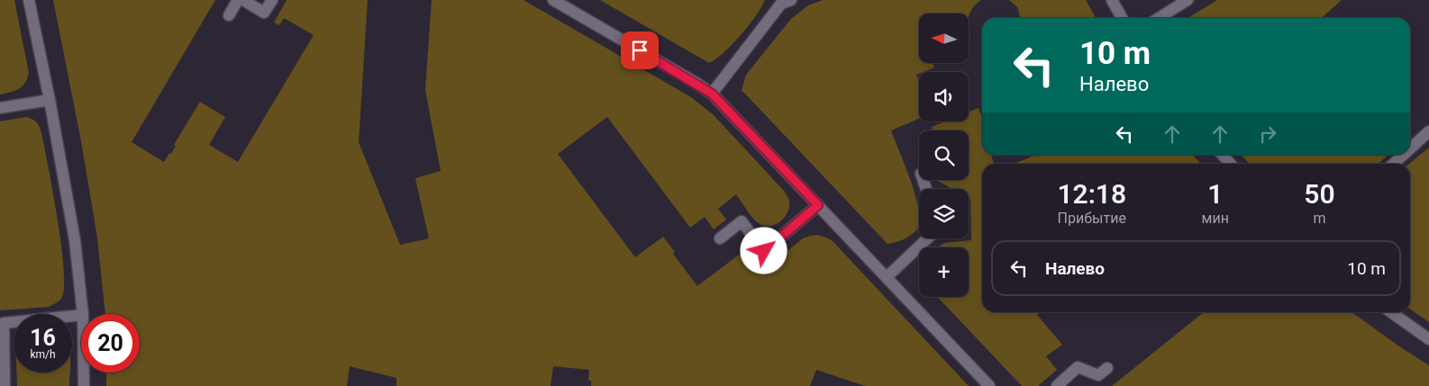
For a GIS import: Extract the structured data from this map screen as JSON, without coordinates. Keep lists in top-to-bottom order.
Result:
{
  "north": "left",
  "page": {
    "map_buttons": "+",
    "turn": ["10 m", "Налево"],
    "eta": [
      "12:18",
      "Прибытие",
      "1",
      "мин",
      "50",
      "m"
    ],
    "list": [
      {
        "name": "Налево",
        "value": "10 m"
      }
    ],
    "speed": "16 km/h",
    "limit": "20"
  }
}
